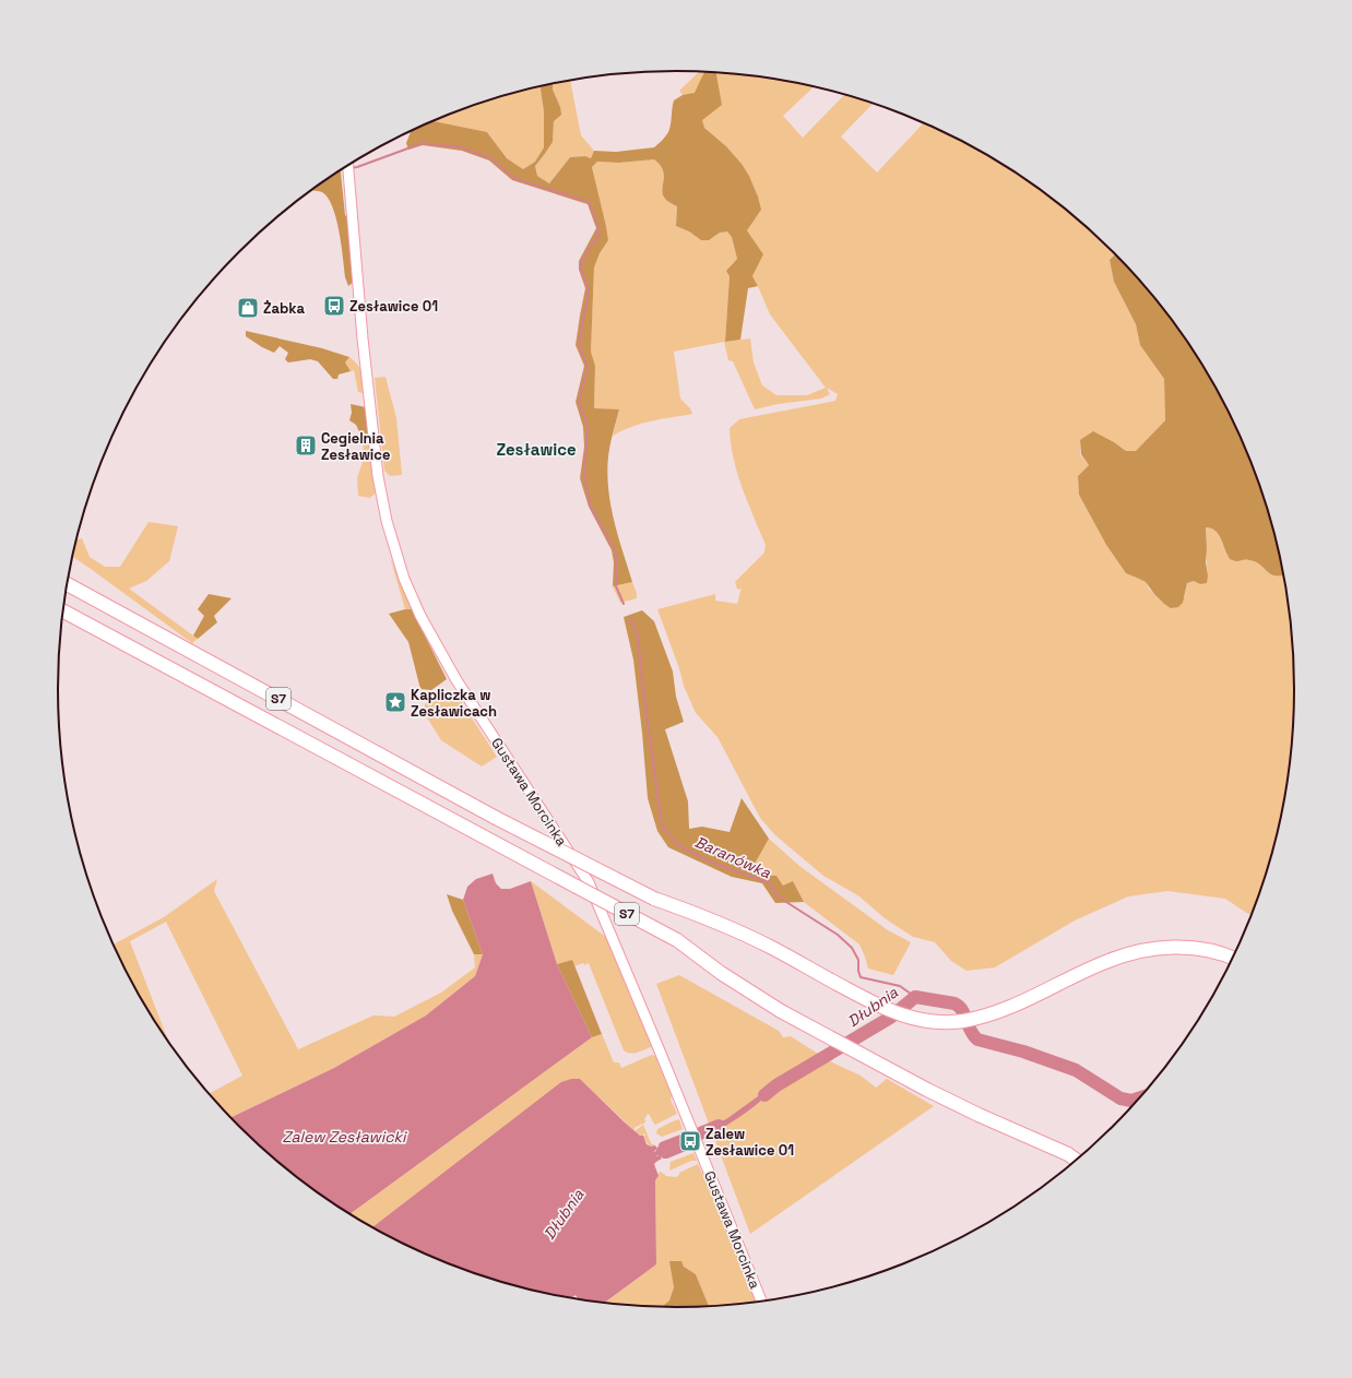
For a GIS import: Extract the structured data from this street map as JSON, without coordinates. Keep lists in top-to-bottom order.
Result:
{
  "streets": {
    "highway": ["S7"],
    "street": ["Gustawa Morcinka"]
  },
  "districts": ["Zesławice"],
  "water": ["Baranówka", "Dłubnia", "Zalew Zesławicki"],
  "places": {
    "bus stop": ["Zesławice 01", "Zalew Zesławice 01"],
    "shop": ["Żabka"],
    "building": ["Cegielnia Zesławice"],
    "place": ["Kapliczka w Zesławicach"]
  }
}
